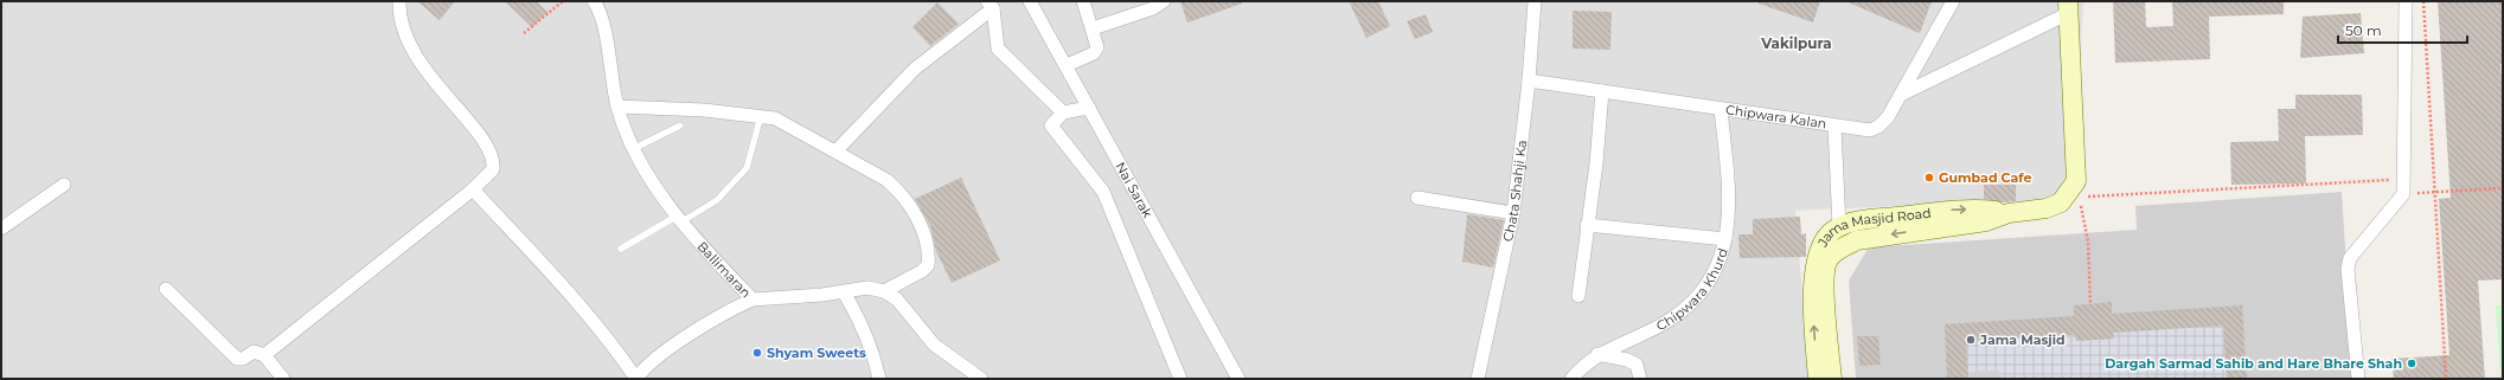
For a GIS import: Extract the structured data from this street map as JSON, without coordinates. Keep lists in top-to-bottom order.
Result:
{
  "streets": {
    "street": [
      "Chipwara Kalan",
      "Nai Sarak",
      "Chata Shahji Ka",
      "Jama Masjid Road",
      "Ballimaran",
      "Chipwara Khurd"
    ]
  },
  "crossings": [
    ["Chipwara Kalan", "Chata Shahji Ka"],
    ["Chipwara Kalan", "Chipwara Khurd"]
  ],
  "districts": ["Vakilpura"],
  "places": [
    "Gumbad Cafe",
    "Jama Masjid",
    "Shyam Sweets",
    "Dargah Sarmad Sahib and Hare Bhare Shah"
  ],
  "scale_bar": "50 m"
}
